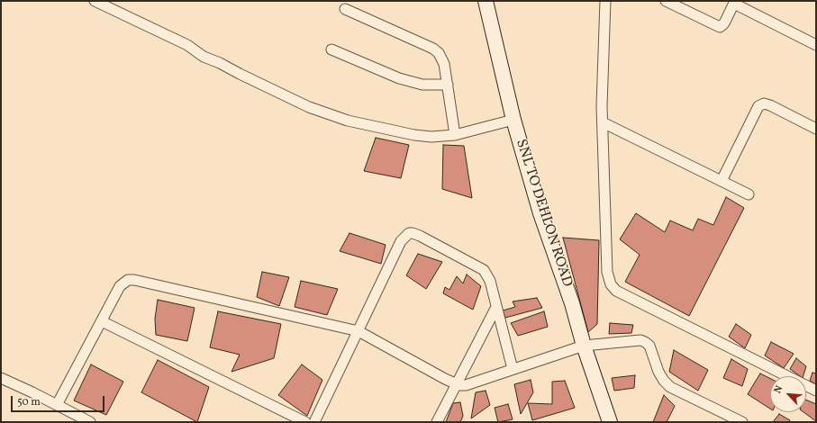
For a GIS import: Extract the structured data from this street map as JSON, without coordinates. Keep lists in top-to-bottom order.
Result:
{
  "streets": {
    "street": ["SNL TO DEHLON ROAD"]
  },
  "scale_bar": "50 m",
  "north": "top left"
}
